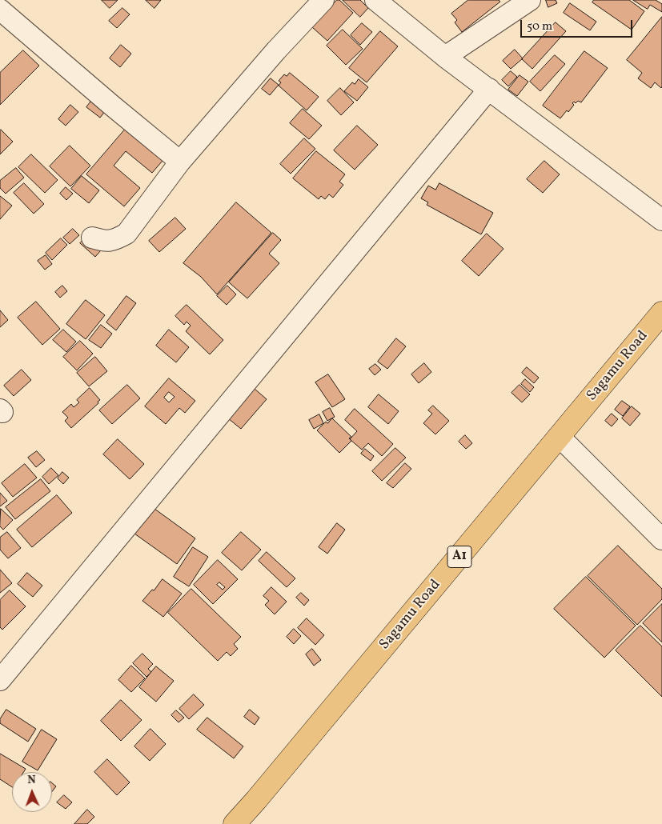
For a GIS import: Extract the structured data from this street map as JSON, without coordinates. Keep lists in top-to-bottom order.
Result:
{
  "streets": {
    "highway": ["Sagamu Road", "A1"]
  },
  "scale_bar": "50 m",
  "north": "top"
}
